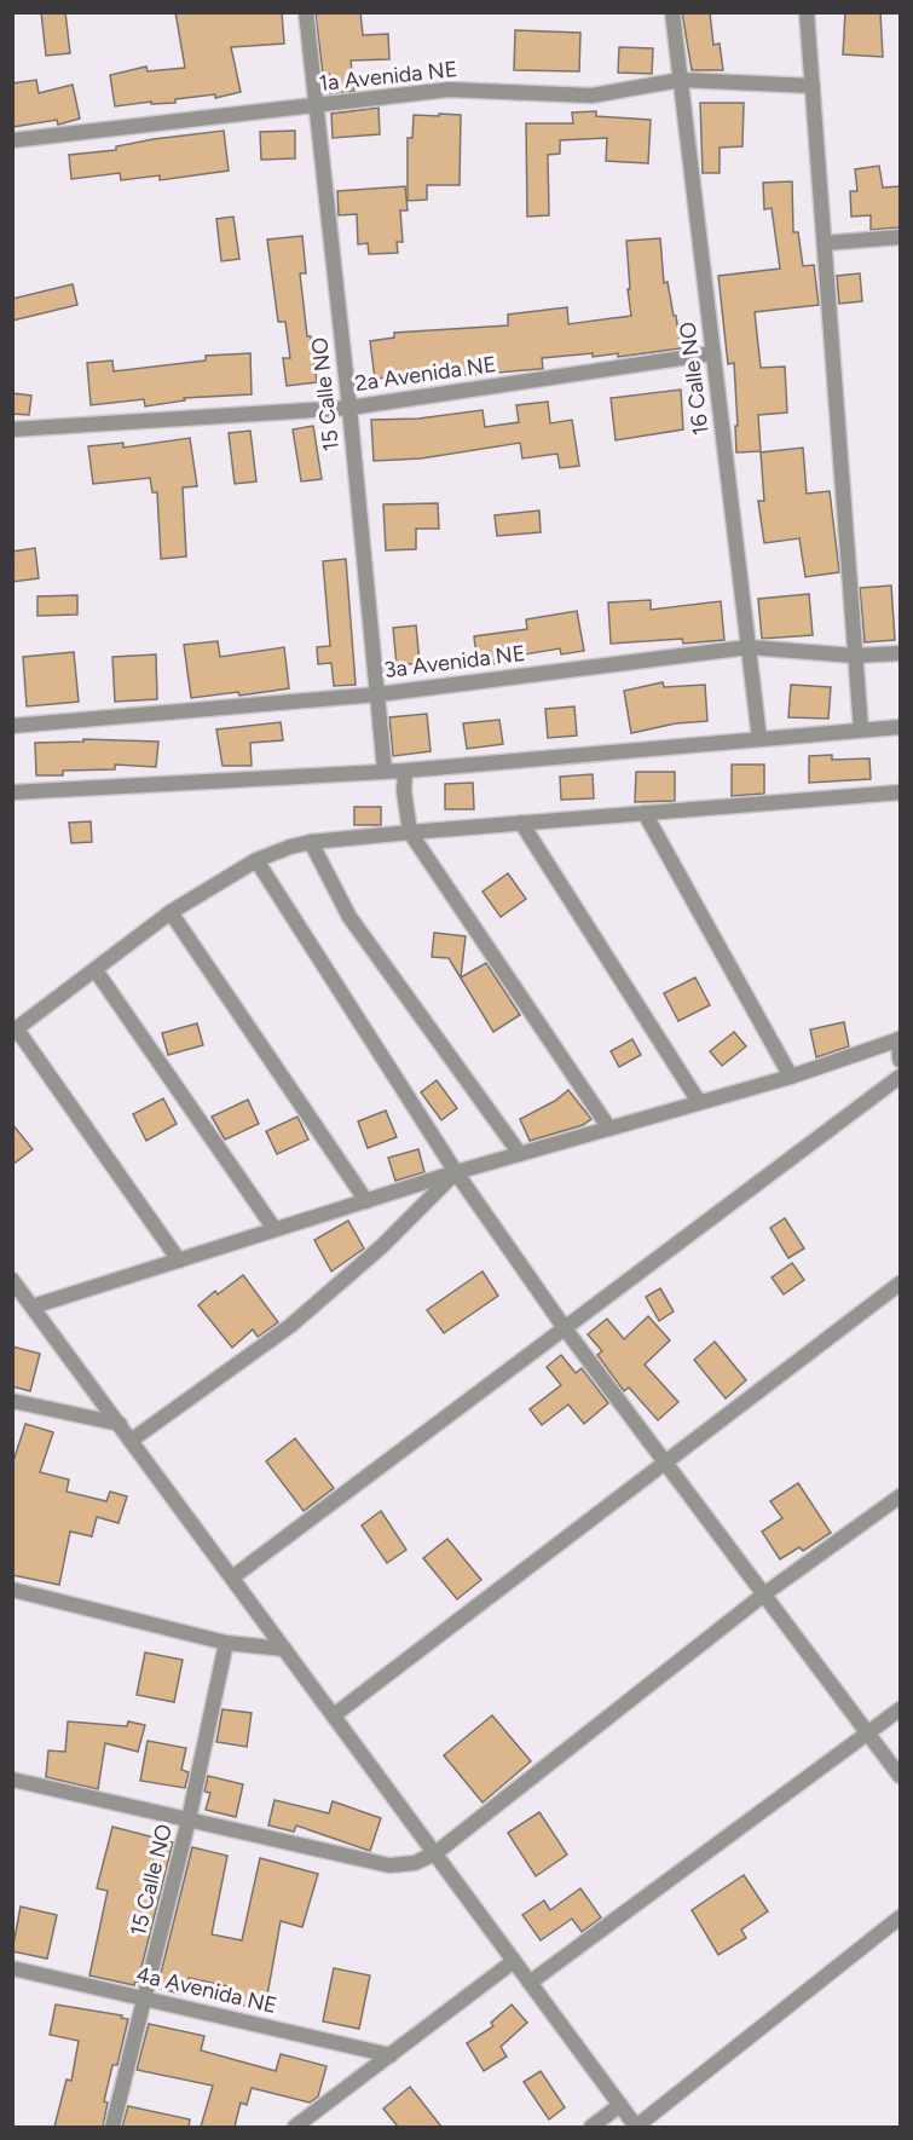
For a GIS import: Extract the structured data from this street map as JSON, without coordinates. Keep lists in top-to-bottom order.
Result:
{
  "streets": {
    "street": [
      "1a Avenida NE",
      "2a Avenida NE",
      "16 Calle NO",
      "15 Calle NO",
      "3a Avenida NE",
      "4a Avenida NE"
    ]
  },
  "crossings": [
    ["1a Avenida NE", "16 Calle NO"],
    ["1a Avenida NE", "15 Calle NO"],
    ["2a Avenida NE", "16 Calle NO"],
    ["2a Avenida NE", "15 Calle NO"],
    ["16 Calle NO", "3a Avenida NE"],
    ["15 Calle NO", "3a Avenida NE"],
    ["15 Calle NO", "4a Avenida NE"]
  ]
}
